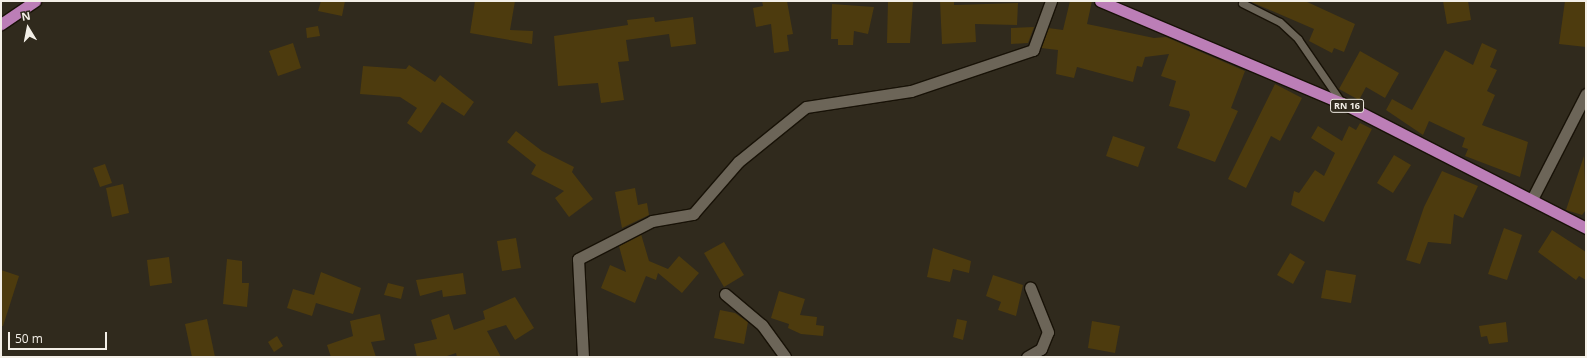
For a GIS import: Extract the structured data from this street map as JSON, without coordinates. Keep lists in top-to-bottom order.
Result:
{
  "streets": {
    "main road": ["RN 16"]
  },
  "scale_bar": "50 m",
  "north": "top"
}
